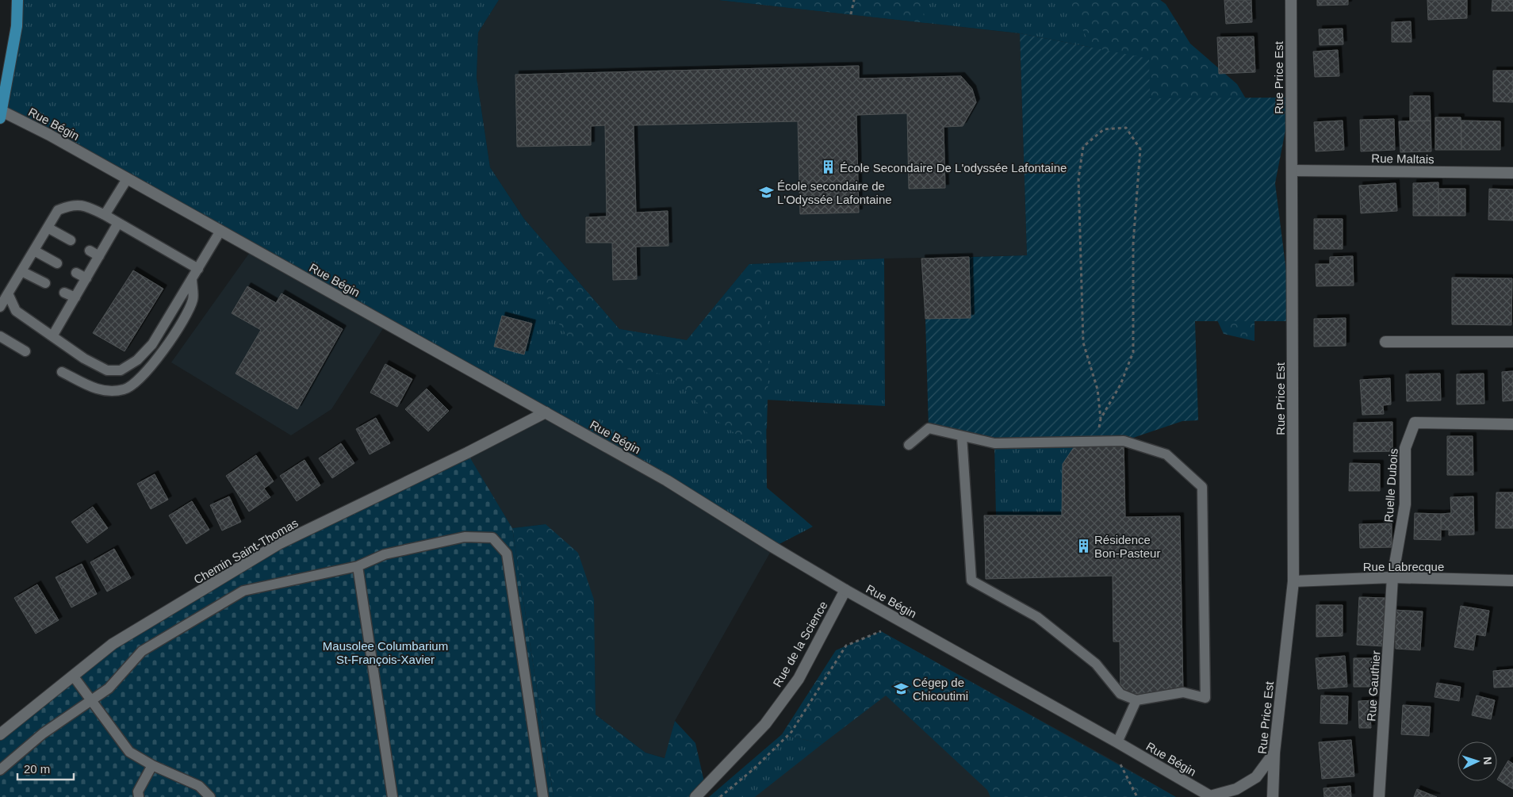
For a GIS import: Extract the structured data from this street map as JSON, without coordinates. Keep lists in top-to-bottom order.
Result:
{
  "streets": {
    "street": [
      "Rue Price Est",
      "Rue Bégin",
      "Rue Maltais",
      "Ruelle Dubois",
      "Chemin Saint-Thomas",
      "Rue Labrecque",
      "Rue de la Science",
      "Rue Gauthier"
    ]
  },
  "crossings": [
    ["Rue Price Est", "Rue Maltais"],
    ["Rue Price Est", "Rue Labrecque"],
    ["Rue Bégin", "Chemin Saint-Thomas"],
    ["Rue Bégin", "Rue de la Science"],
    ["Ruelle Dubois", "Rue Labrecque"],
    ["Ruelle Dubois", "Rue Gauthier"],
    ["Rue Labrecque", "Rue Gauthier"]
  ],
  "parks": ["Mausolee Columbarium St-François-Xavier"],
  "places": {
    "building": ["École Secondaire De L'odyssée Lafontaine", "Résidence Bon-Pasteur"],
    "school or university": ["École secondaire de L'Odyssée Lafontaine", "Cégep de Chicoutimi"]
  },
  "scale_bar": "20 m",
  "north": "right"
}
